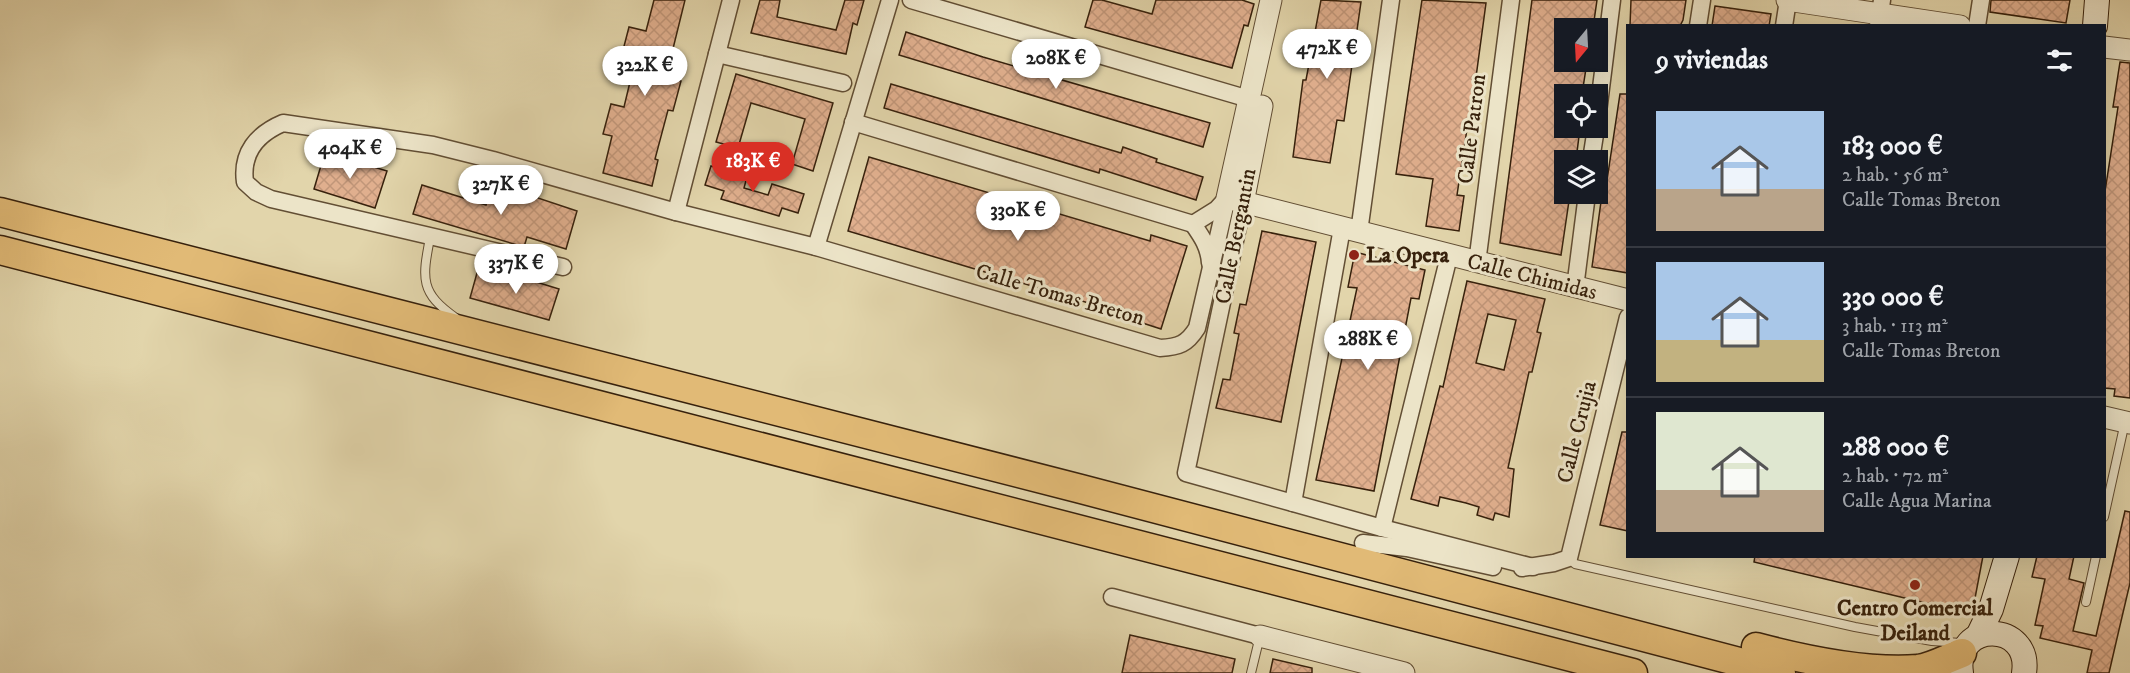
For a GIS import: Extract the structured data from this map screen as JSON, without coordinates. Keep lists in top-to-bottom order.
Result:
{
  "streets": {
    "street": [
      "Calle Patron",
      "Calle Bergantin",
      "Calle Chimidas",
      "Calle Tomas Breton",
      "Calle Crujia"
    ]
  },
  "crossings": [
    ["Calle Patron", "Calle Chimidas"],
    ["Calle Bergantin", "Calle Chimidas"]
  ],
  "places": ["La Opera", "Centro Comercial Deiland"],
  "north": "bottom",
  "page": {
    "heading": "9 viviendas",
    "price": [
      "472K €",
      "208K €",
      "322K €",
      "404K €",
      "183K €",
      "327K €",
      "330K €",
      "337K €",
      "288K €"
    ],
    "list": [
      {
        "name": "183 000 €",
        "note": "2 hab. · 56 m² · Calle Tomas Breton"
      },
      {
        "name": "330 000 €",
        "note": "3 hab. · 113 m² · Calle Tomas Breton"
      },
      {
        "name": "288 000 €",
        "note": "2 hab. · 72 m² · Calle Agua Marina"
      }
    ]
  }
}
